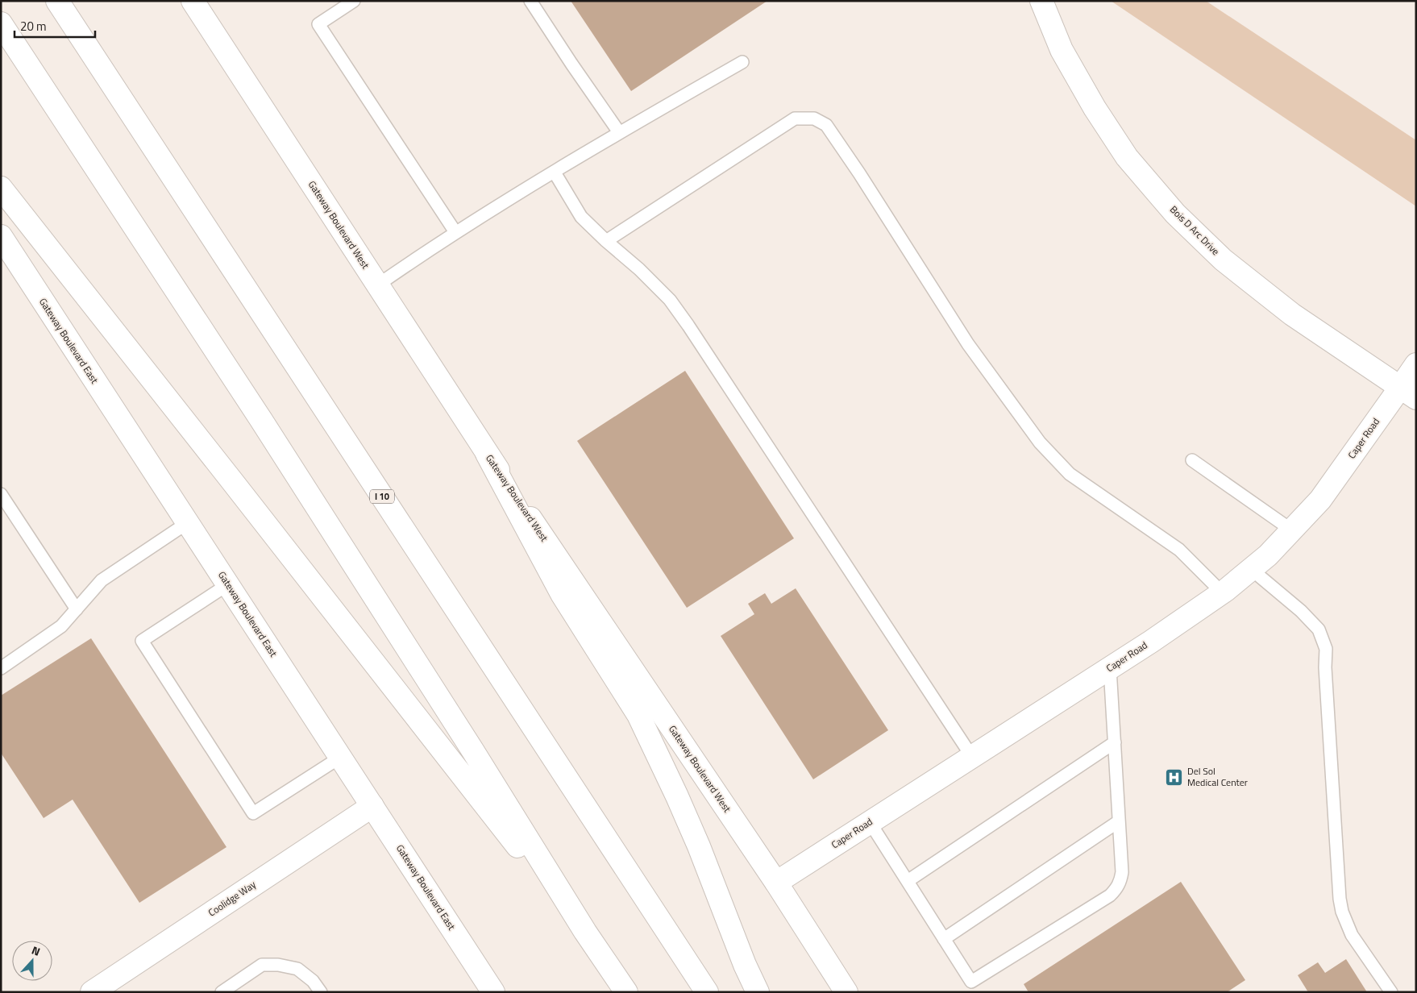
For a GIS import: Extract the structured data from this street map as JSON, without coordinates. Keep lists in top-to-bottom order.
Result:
{
  "streets": {
    "main road": [
      "Gateway Boulevard West",
      "Bois D Arc Drive",
      "Gateway Boulevard East",
      "Caper Road",
      "I 10",
      "Coolidge Way"
    ]
  },
  "crossings": [
    ["Gateway Boulevard West", "Caper Road"],
    ["Bois D Arc Drive", "Caper Road"],
    ["Gateway Boulevard East", "Coolidge Way"]
  ],
  "places": {
    "hospital": ["Del Sol Medical Center"]
  },
  "scale_bar": "20 m",
  "north": "top"
}
